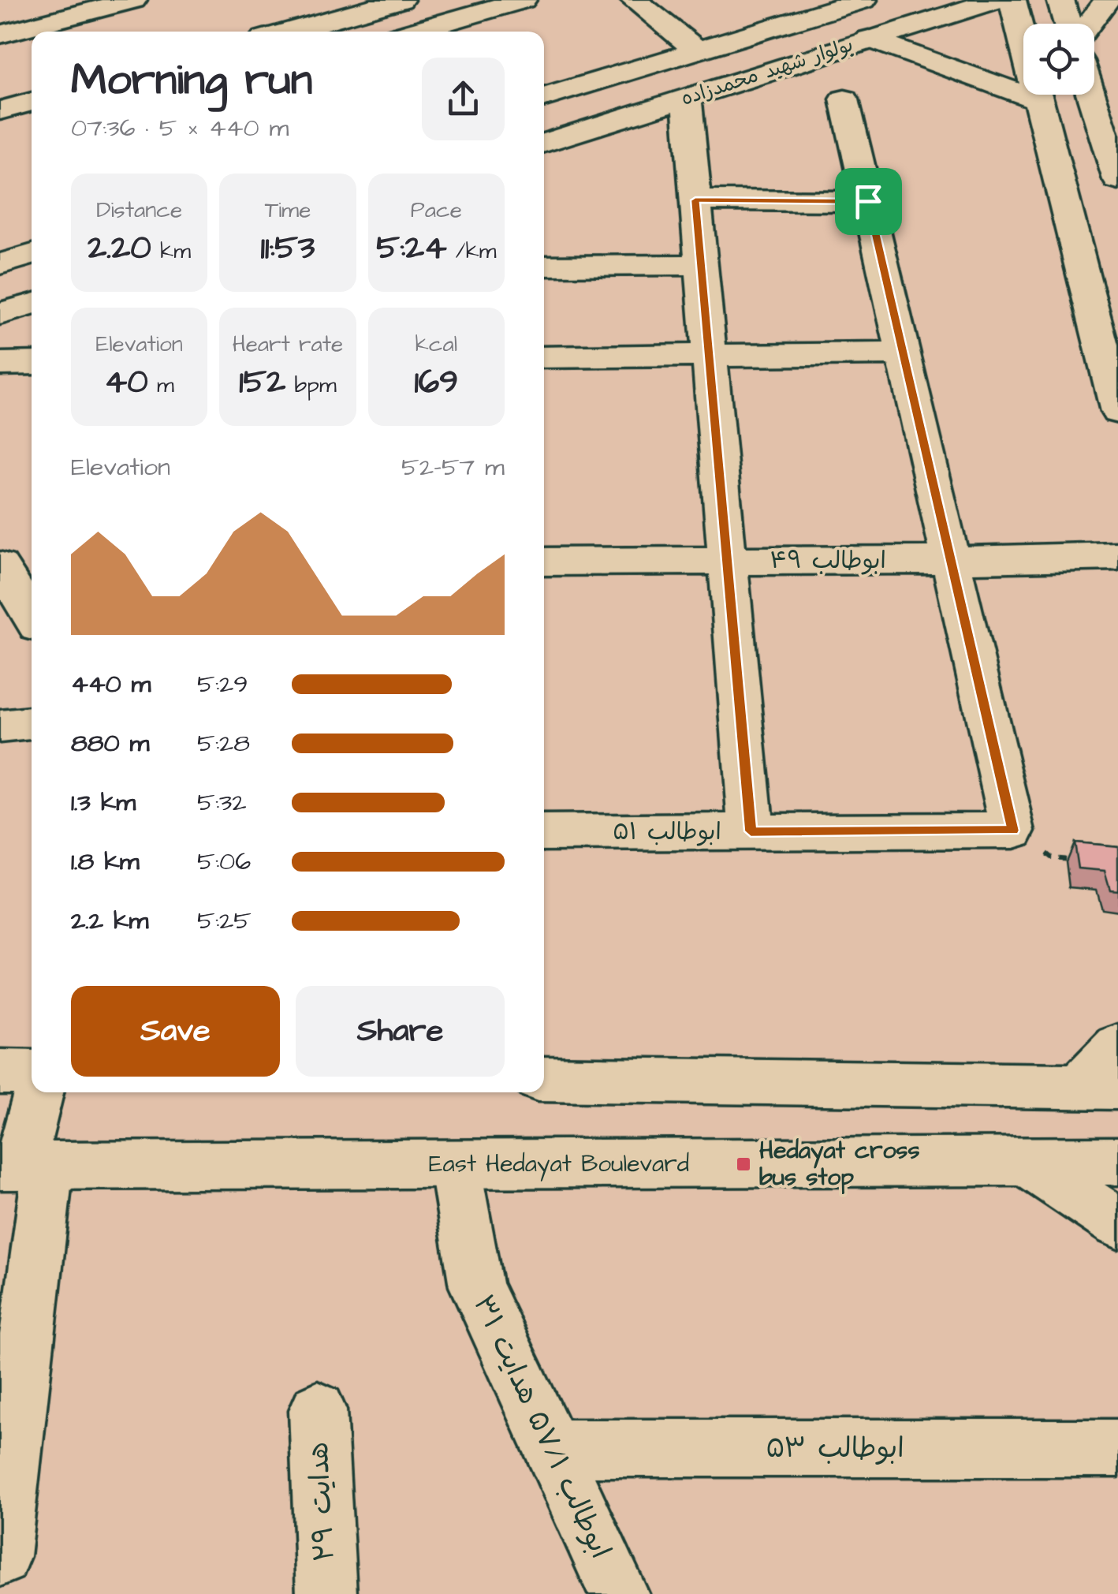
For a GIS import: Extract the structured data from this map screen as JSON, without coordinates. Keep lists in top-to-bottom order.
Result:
{
  "streets": {
    "street": [
      "بولوار شهید محمدزاده",
      "ابوطالب ۴۹",
      "ابوطالب ۵۱",
      "East Hedayat Boulevard",
      "ابوطالب ۵۷/۱ هدایت ۳۱",
      "ابوطالب ۵۳",
      "هدایت ۲۹"
    ]
  },
  "crossings": [
    ["East Hedayat Boulevard", "ابوطالب ۵۷/۱ هدایت ۳۱"],
    ["ابوطالب ۵۷/۱ هدایت ۳۱", "ابوطالب ۵۳"]
  ],
  "places": {
    "transit": ["Hedayat cross bus stop"]
  },
  "page": {
    "heading": ["Morning run", "07:36 · 5 × 440 m"],
    "stats": [
      ["Distance", "2.20 km"],
      ["Time", "11:53"],
      ["Pace", "5:24 /km"],
      ["Elevation", "40 m"],
      ["Heart rate", "152 bpm"],
      ["kcal", "169"]
    ],
    "chart": ["Elevation", "52–57 m"],
    "list": [
      {
        "name": "440 m",
        "note": "5:29"
      },
      {
        "name": "880 m",
        "note": "5:28"
      },
      {
        "name": "1.3 km",
        "note": "5:32"
      },
      {
        "name": "1.8 km",
        "note": "5:06"
      },
      {
        "name": "2.2 km",
        "note": "5:25"
      }
    ],
    "buttons": ["Save", "Share"]
  }
}
